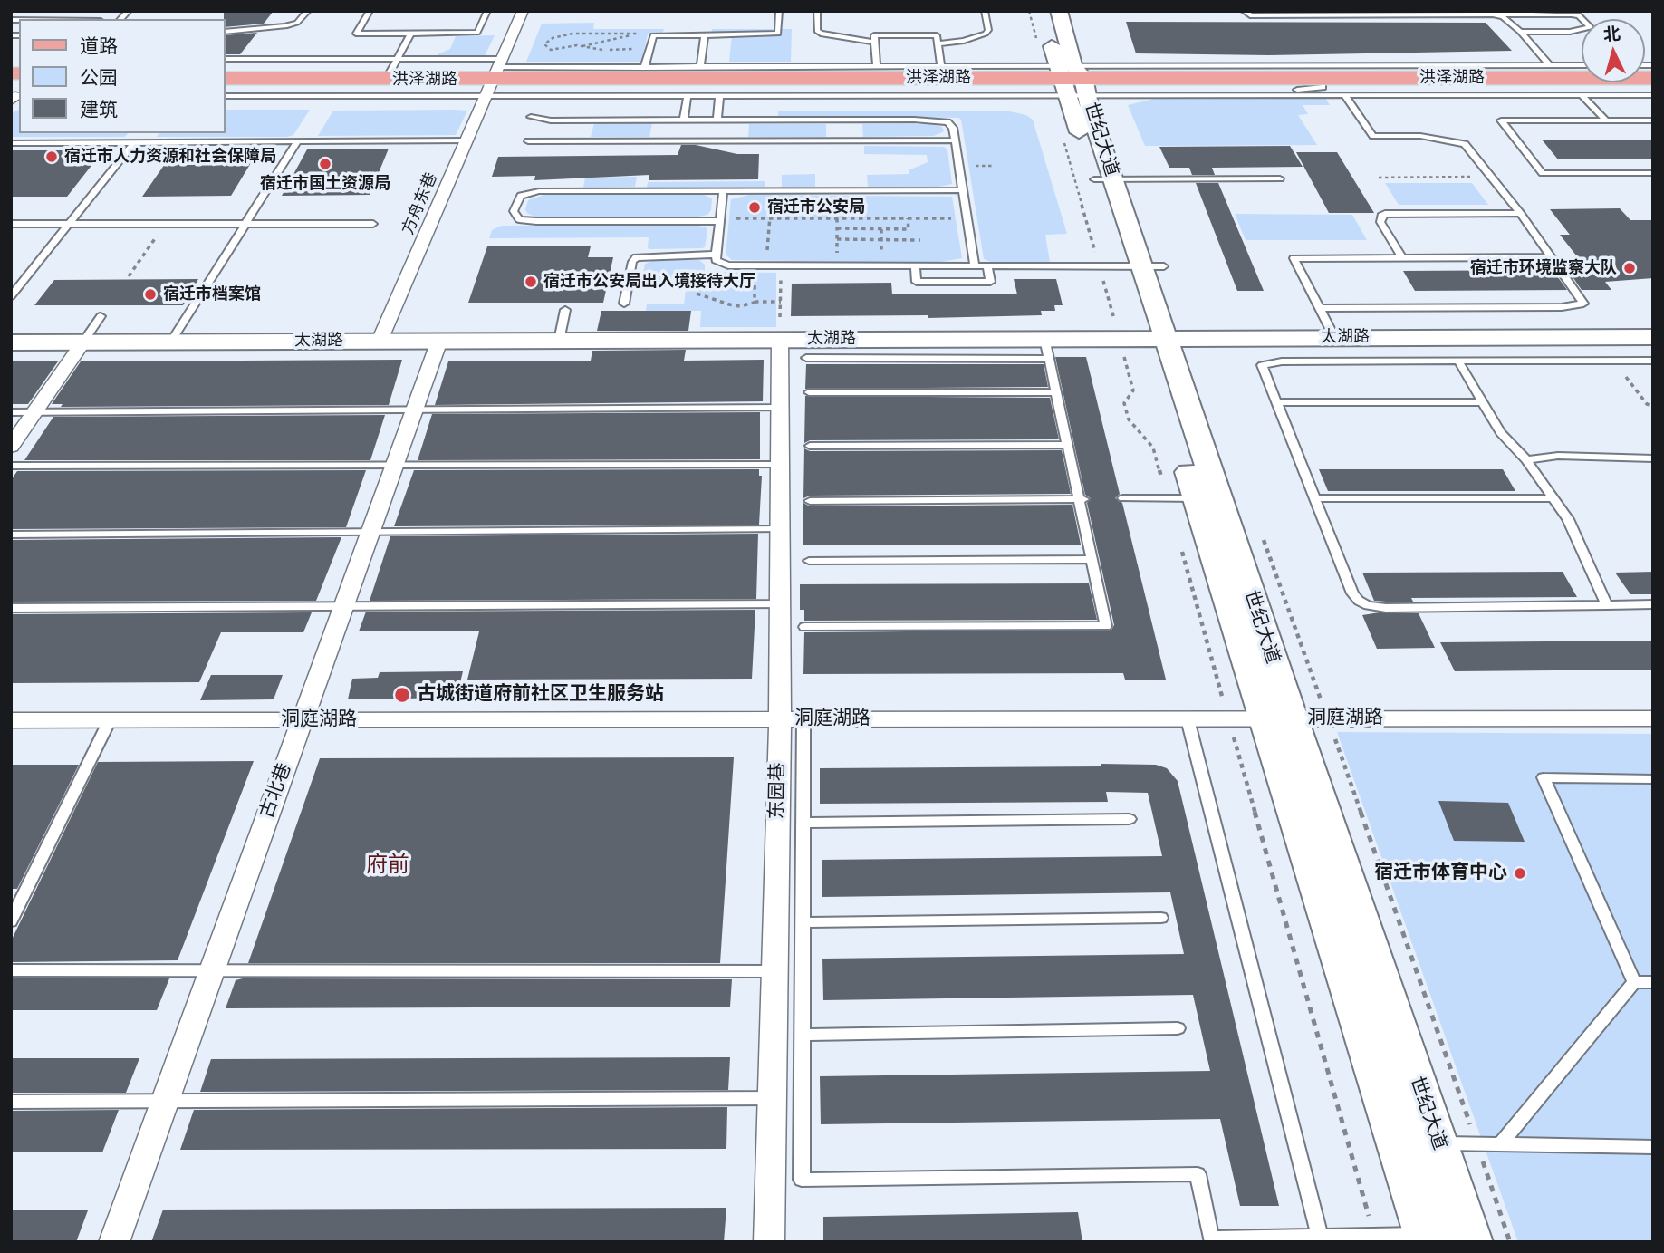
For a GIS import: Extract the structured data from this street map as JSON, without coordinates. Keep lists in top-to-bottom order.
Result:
{
  "streets": {
    "main road": ["洪泽湖路"],
    "street": [
      "世纪大道",
      "方舟东巷",
      "太湖路",
      "洞庭湖路",
      "古北巷",
      "东园巷"
    ]
  },
  "crossings": [
    ["洪泽湖路", "世纪大道"],
    ["洪泽湖路", "方舟东巷"],
    ["世纪大道", "太湖路"],
    ["世纪大道", "洞庭湖路"],
    ["方舟东巷", "太湖路"],
    ["太湖路", "古北巷"],
    ["太湖路", "东园巷"],
    ["洞庭湖路", "古北巷"],
    ["洞庭湖路", "东园巷"]
  ],
  "districts": ["府前"],
  "places": [
    "宿迁市人力资源和社会保障局",
    "宿迁市国土资源局",
    "宿迁市公安局",
    "宿迁市环境监察大队",
    "宿迁市公安局出入境接待大厅",
    "宿迁市档案馆",
    "古城街道府前社区卫生服务站",
    "宿迁市体育中心"
  ],
  "legend": ["道路", "公园", "建筑"],
  "north": "top"
}
